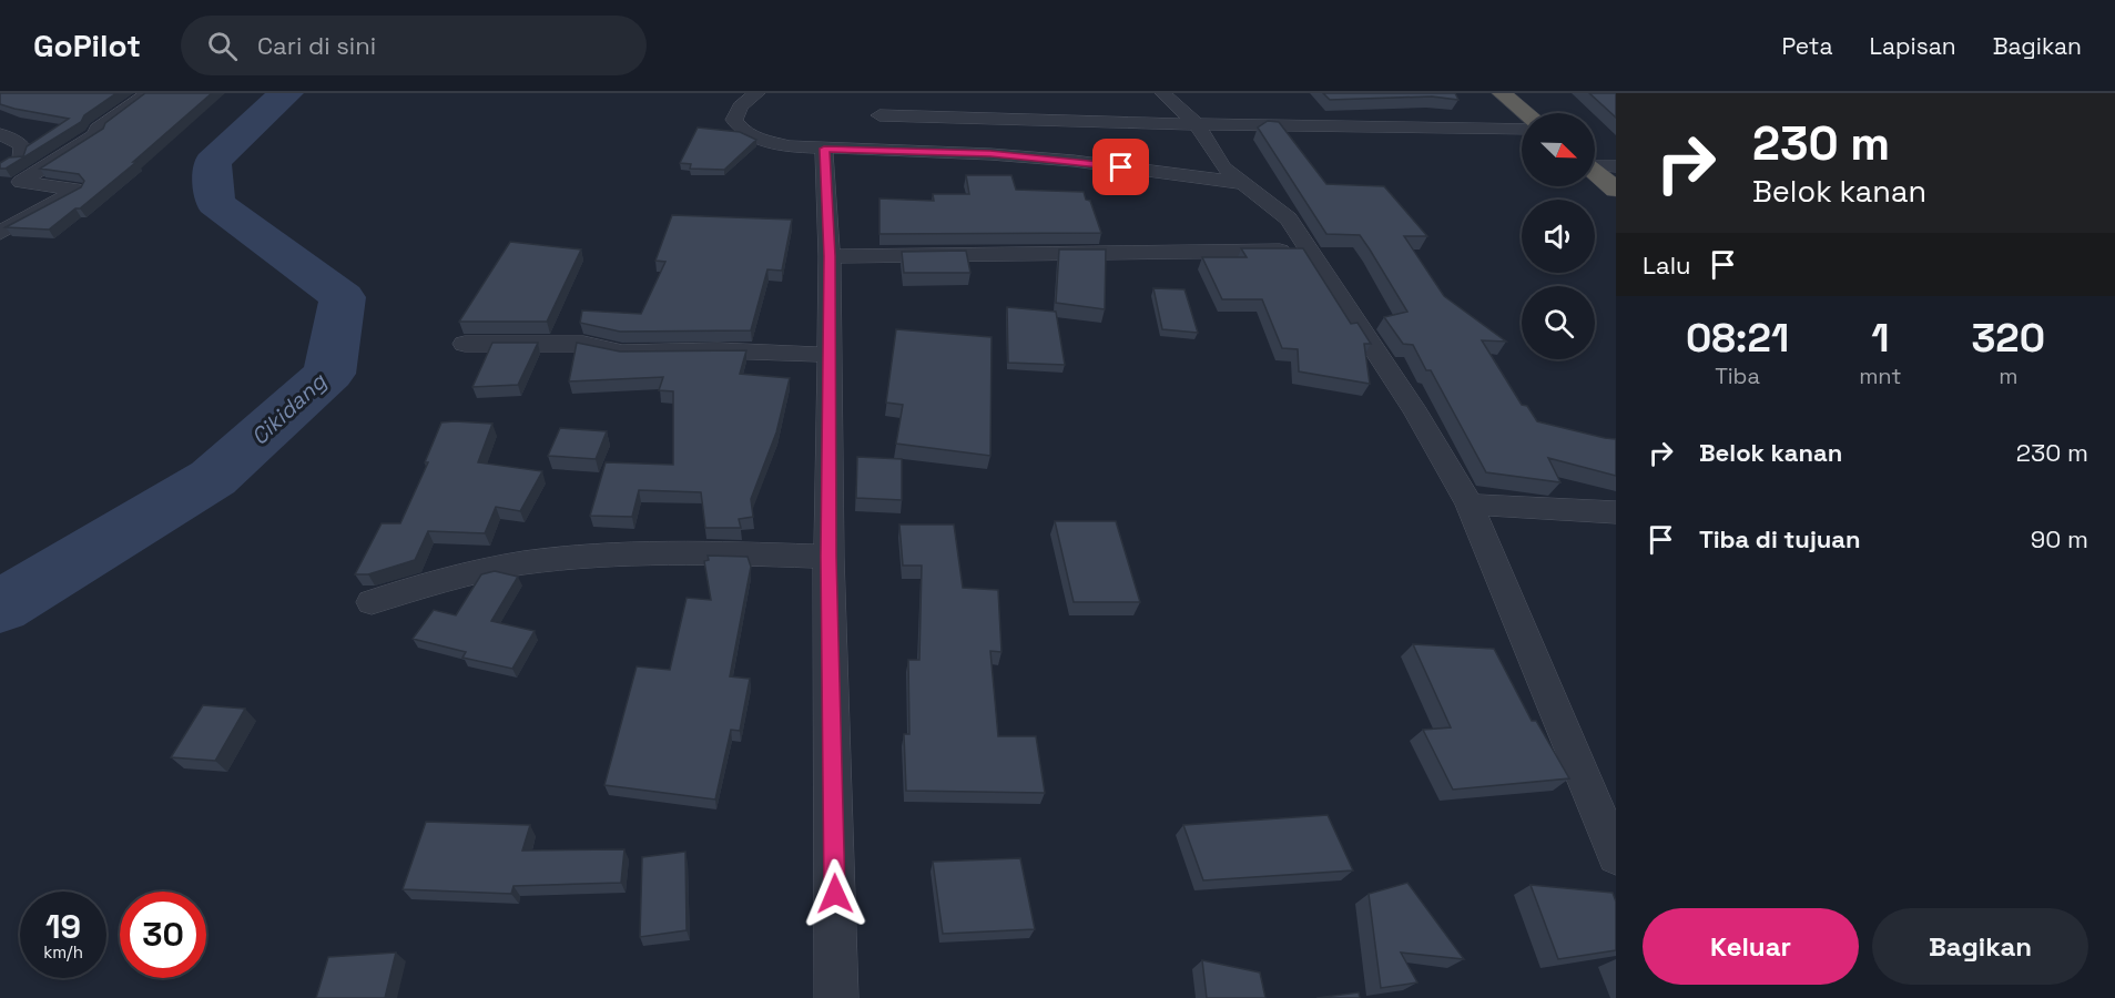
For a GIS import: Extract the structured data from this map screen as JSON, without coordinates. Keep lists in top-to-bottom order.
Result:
{
  "water": ["Cikidang"],
  "north": "bottom right",
  "page": {
    "header": "GoPilot",
    "search": "Cari di sini",
    "nav": ["Peta", "Lapisan", "Bagikan"],
    "turn": ["230 m", "Belok kanan"],
    "then": "Lalu",
    "eta": [
      "08:21",
      "Tiba",
      "1",
      "mnt",
      "320",
      "m"
    ],
    "list": [
      {
        "name": "Belok kanan",
        "value": "230 m"
      },
      {
        "name": "Tiba di tujuan",
        "value": "90 m"
      }
    ],
    "speed": "19 km/h",
    "limit": "30",
    "buttons": ["Keluar", "Bagikan"]
  }
}
